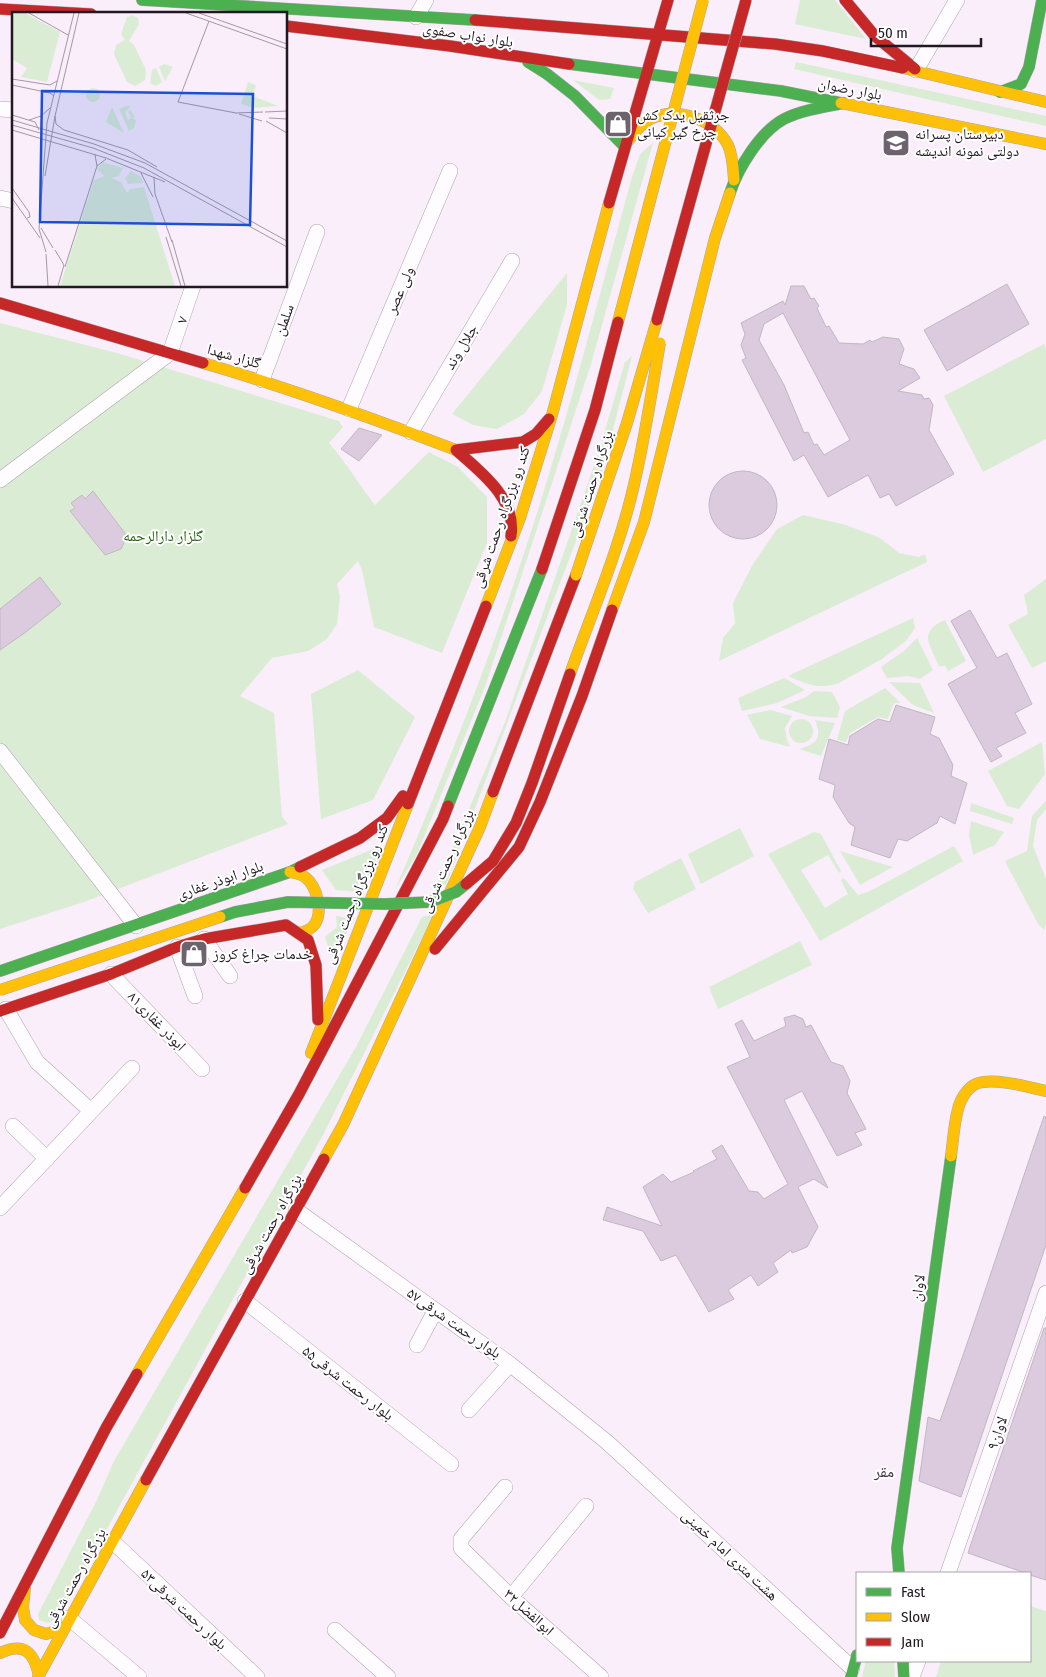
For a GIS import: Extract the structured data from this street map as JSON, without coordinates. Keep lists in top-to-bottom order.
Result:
{
  "streets": {
    "main road": [
      "بلوار نواب صفوی",
      "بلوار رضوان",
      "گلزار شهدا",
      "بزرگراه رحمت شرقی",
      "کند رو بزرگراه رحمت شرقی",
      "بلوار ابوذر غفاری",
      "لاوان"
    ],
    "street": [
      "ولی عصر",
      "۷",
      "سلملن",
      "جلال وند",
      "۸۱ابوذر غفاری",
      "۵۷بلوار رحمت شرقی",
      "بلوار رحمت شرقی۵۵",
      "۹لاوان",
      "هشت متری امام خمینی",
      "بلوار رحمت شرقی۵۳",
      "ابوالفضل۳۲"
    ]
  },
  "crossings": [
    ["بلوار نواب صفوی", "بلوار رضوان"],
    ["بلوار نواب صفوی", "کند رو بزرگراه رحمت شرقی"],
    ["بلوار رضوان", "کند رو بزرگراه رحمت شرقی"],
    ["ولی عصر", "گلزار شهدا"],
    ["۷", "گلزار شهدا"],
    ["سلملن", "گلزار شهدا"],
    ["جلال وند", "گلزار شهدا"],
    ["گلزار شهدا", "کند رو بزرگراه رحمت شرقی"],
    ["بزرگراه رحمت شرقی", "۵۷بلوار رحمت شرقی"],
    ["بزرگراه رحمت شرقی", "بلوار رحمت شرقی۵۵"],
    ["بزرگراه رحمت شرقی", "بلوار رحمت شرقی۵۳"],
    ["کند رو بزرگراه رحمت شرقی", "بلوار ابوذر غفاری"],
    ["۵۷بلوار رحمت شرقی", "هشت متری امام خمینی"]
  ],
  "districts": ["مقر"],
  "parks": ["گلزار دارالرحمه"],
  "places": {
    "shop": ["جرثقیل یدک کش چرخ گیر کیانی", "خدمات چراغ کروز"],
    "school or university": ["دبیرستان پسرانه دولتی نمونه اندیشه"]
  },
  "legend": ["Fast", "Slow", "Jam"],
  "scale_bar": "50 m"
}
